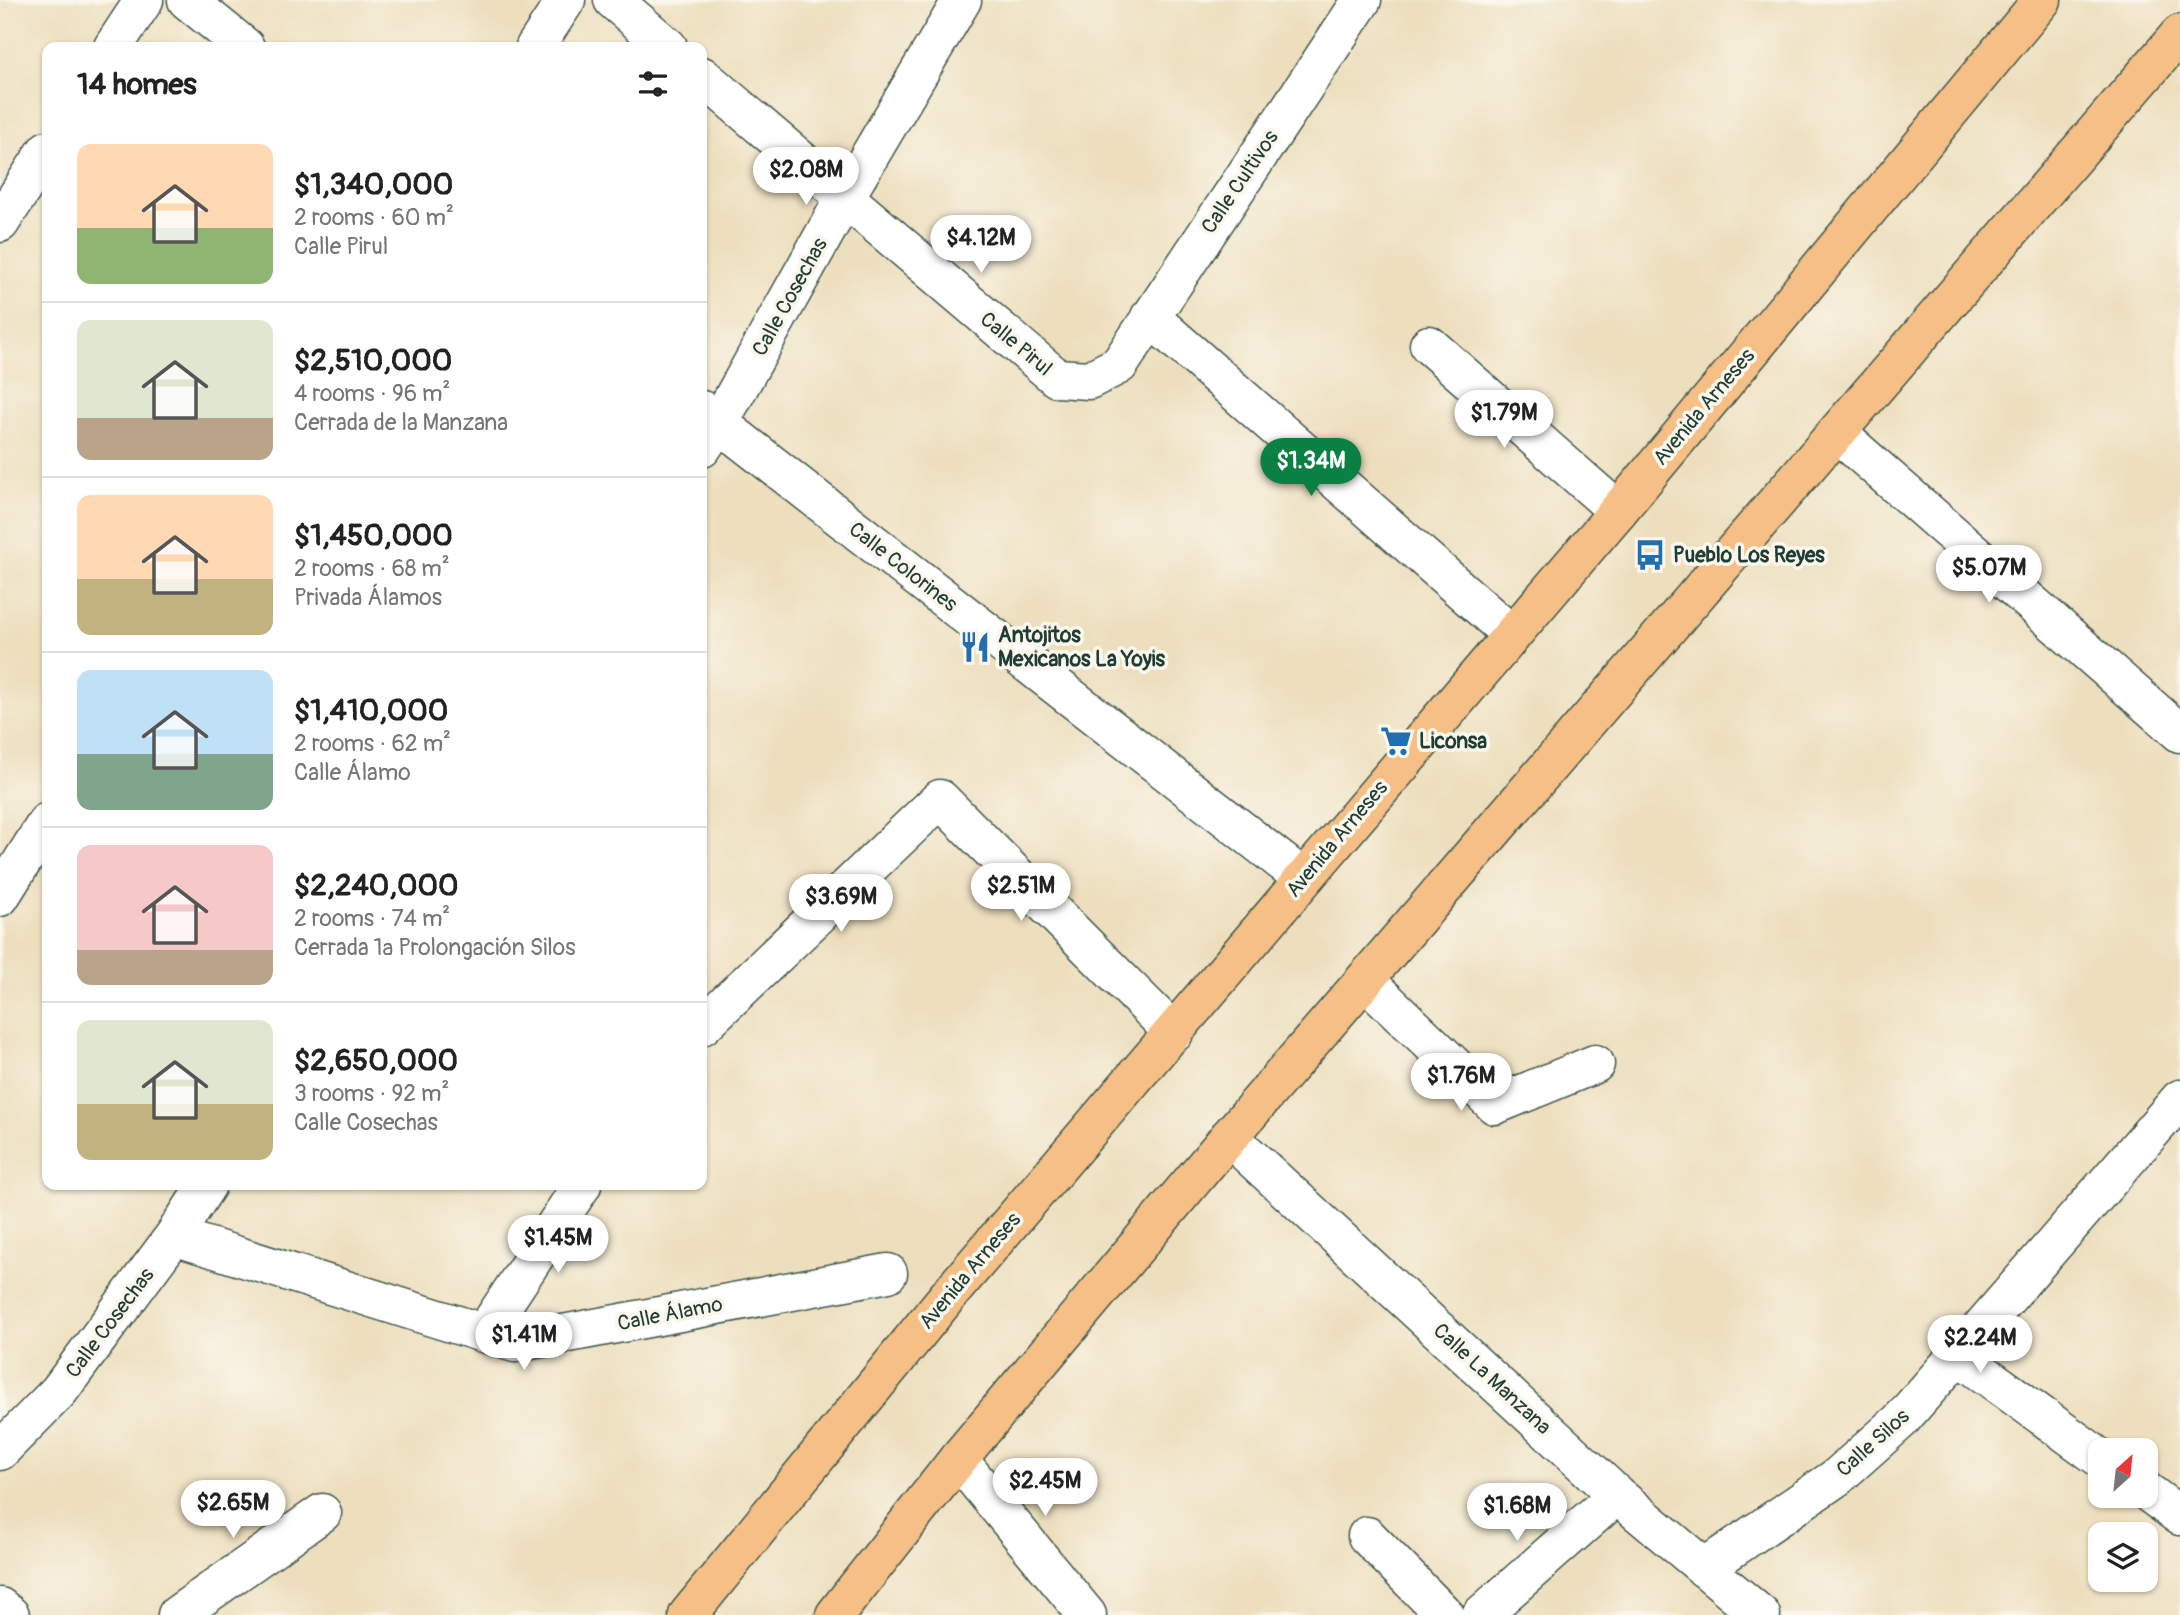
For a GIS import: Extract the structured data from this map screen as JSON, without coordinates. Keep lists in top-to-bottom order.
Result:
{
  "streets": {
    "main road": ["Avenida Arneses"],
    "street": [
      "Calle Cultivos",
      "Calle Cosechas",
      "Calle Pirul",
      "Calle Colorines",
      "Calle Álamo",
      "Calle La Manzana",
      "Calle Silos"
    ]
  },
  "crossings": [
    ["Calle Cultivos", "Calle Pirul"],
    ["Calle Cosechas", "Calle Pirul"],
    ["Calle Cosechas", "Calle Colorines"],
    ["Calle Cosechas", "Calle Álamo"],
    ["Avenida Arneses", "Calle Colorines"],
    ["Calle La Manzana", "Calle Silos"]
  ],
  "places": {
    "bus stop": ["Pueblo Los Reyes"],
    "restaurant": ["Antojitos Mexicanos La Yoyis"],
    "supermarket": ["Liconsa"]
  },
  "north": "top right",
  "page": {
    "heading": "14 homes",
    "list": [
      {
        "name": "$1,340,000",
        "note": "2 rooms · 60 m² · Calle Pirul"
      },
      {
        "name": "$2,510,000",
        "note": "4 rooms · 96 m² · Cerrada de la Manzana"
      },
      {
        "name": "$1,450,000",
        "note": "2 rooms · 68 m² · Privada Álamos"
      },
      {
        "name": "$1,410,000",
        "note": "2 rooms · 62 m² · Calle Álamo"
      },
      {
        "name": "$2,240,000",
        "note": "2 rooms · 74 m² · Cerrada 1ª Prolongación Silos"
      },
      {
        "name": "$2,650,000",
        "note": "3 rooms · 92 m² · Calle Cosechas"
      }
    ],
    "price": [
      "$2.08M",
      "$4.12M",
      "$1.79M",
      "$1.34M",
      "$5.07M",
      "$2.51M",
      "$3.69M",
      "$1.76M",
      "$1.45M",
      "$1.41M",
      "$2.24M",
      "$2.45M",
      "$2.65M",
      "$1.68M"
    ]
  }
}
